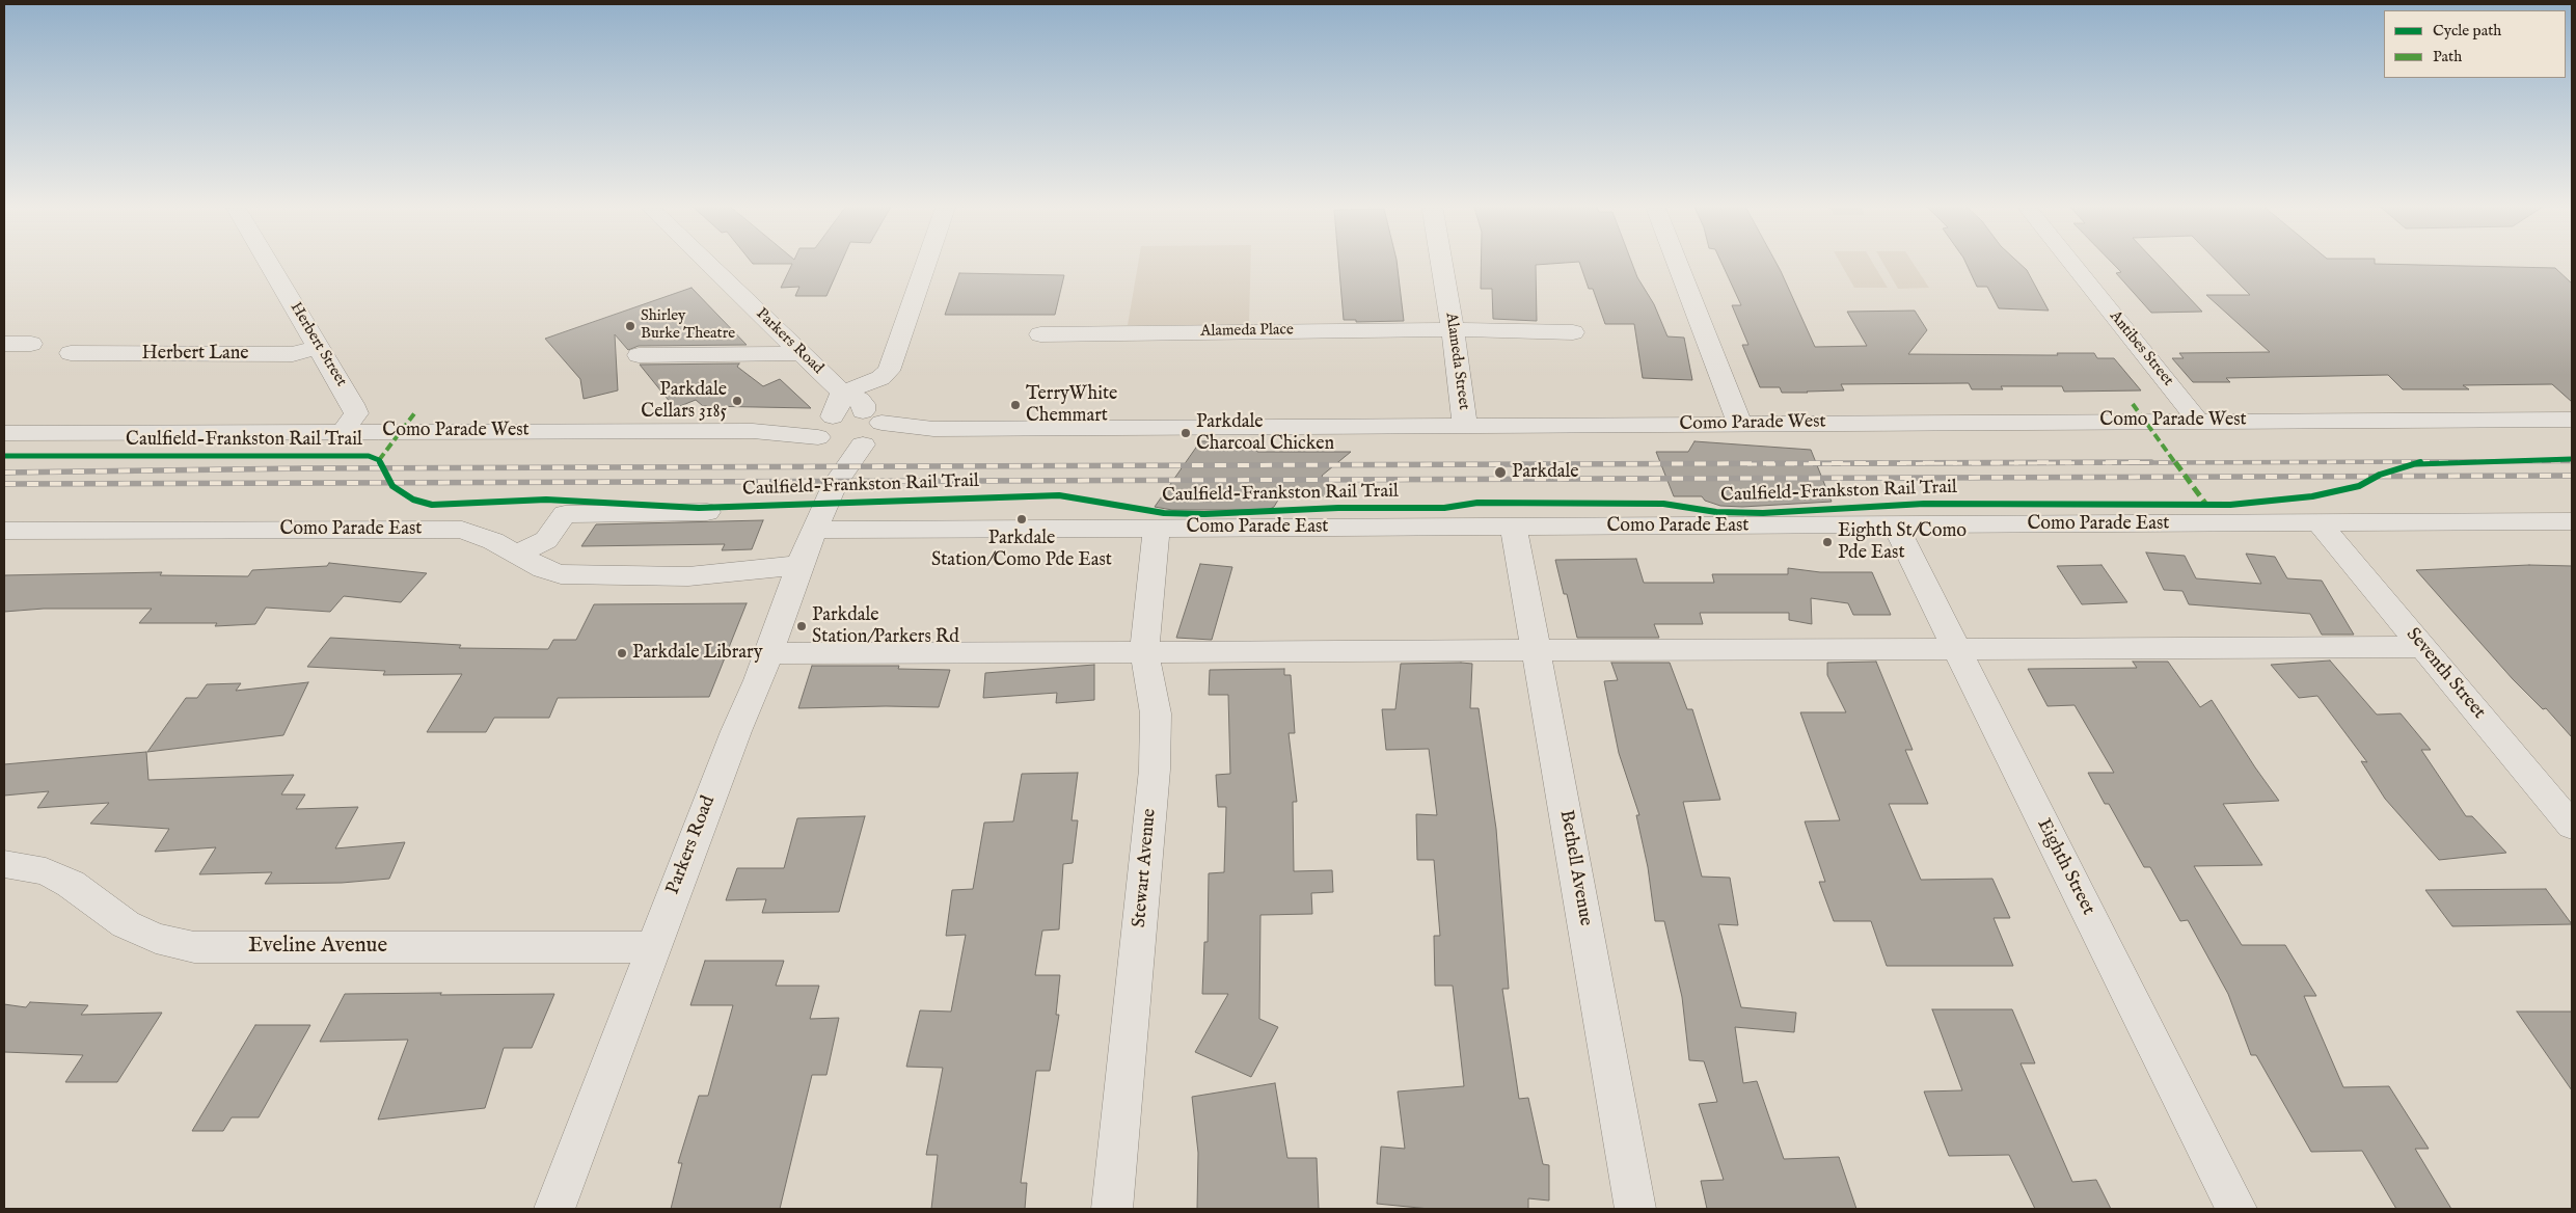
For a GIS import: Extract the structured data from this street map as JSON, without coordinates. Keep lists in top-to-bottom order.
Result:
{
  "streets": {
    "street": [
      "Alameda Place",
      "Parkers Road",
      "Herbert Street",
      "Antibes Street",
      "Herbert Lane",
      "Alameda Street",
      "Como Parade West",
      "Como Parade East",
      "Seventh Street",
      "Eighth Street",
      "Stewart Avenue",
      "Bethell Avenue",
      "Eveline Avenue"
    ],
    "cycle path": ["Caulfield-Frankston Rail Trail"]
  },
  "crossings": [
    ["Alameda Place", "Alameda Street"],
    ["Parkers Road", "Como Parade West"],
    ["Parkers Road", "Como Parade East"],
    ["Parkers Road", "Eveline Avenue"],
    ["Herbert Street", "Herbert Lane"],
    ["Herbert Street", "Como Parade West"],
    ["Antibes Street", "Como Parade West"],
    ["Alameda Street", "Como Parade West"],
    ["Como Parade East", "Seventh Street"],
    ["Como Parade East", "Eighth Street"],
    ["Como Parade East", "Stewart Avenue"],
    ["Como Parade East", "Bethell Avenue"]
  ],
  "places": [
    "Shirley Burke Theatre",
    "Parkdale Cellars 3185",
    "TerryWhite Chemmart",
    "Parkdale Charcoal Chicken",
    "Parkdale",
    "Parkdale Station/Como Pde East",
    "Eighth St/Como Pde East",
    "Parkdale Station/Parkers Rd",
    "Parkdale Library"
  ],
  "legend": ["Cycle path", "Path"]
}
